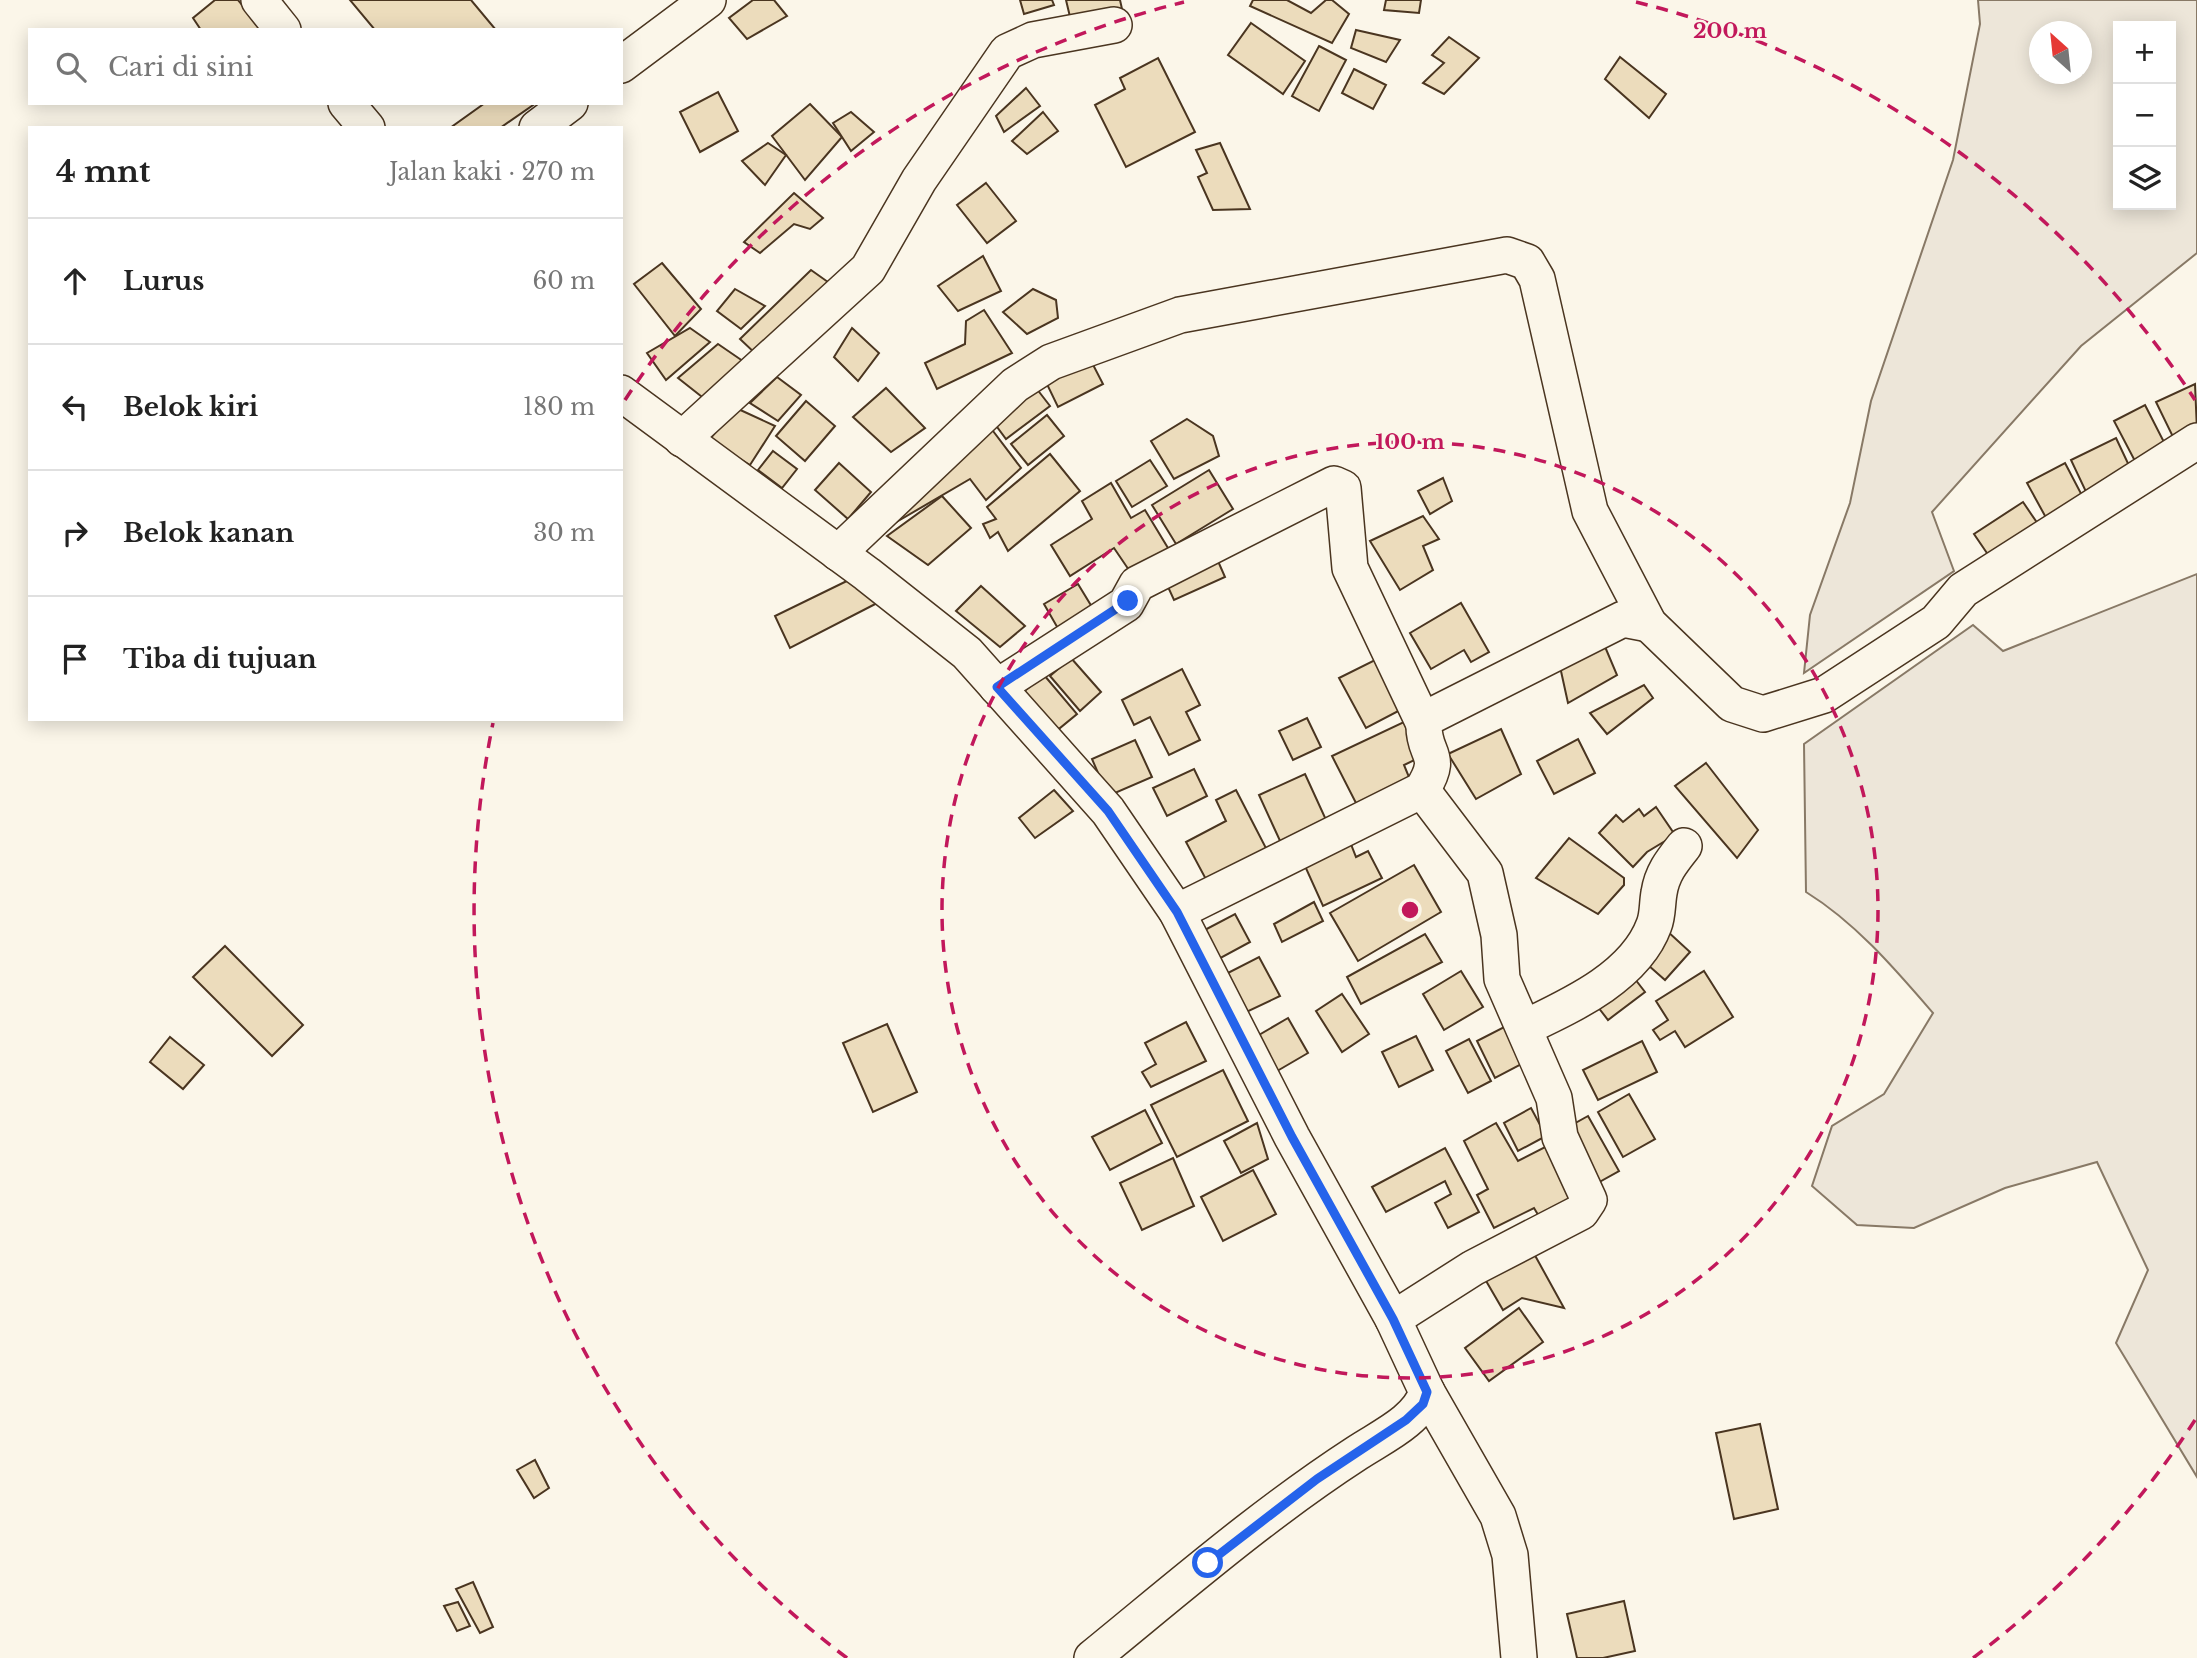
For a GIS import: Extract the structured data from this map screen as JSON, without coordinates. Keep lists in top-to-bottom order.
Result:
{
  "north": "top left",
  "page": {
    "map_buttons": ["+", "−"],
    "search": "Cari di sini",
    "heading": ["4 mnt", "Jalan kaki · 270 m"],
    "list": [
      ["Lurus", "60 m"],
      ["Belok kiri", "180 m"],
      ["Belok kanan", "30 m"],
      "Tiba di tujuan"
    ]
  },
  "rings": ["200 m", "100 m"]
}
